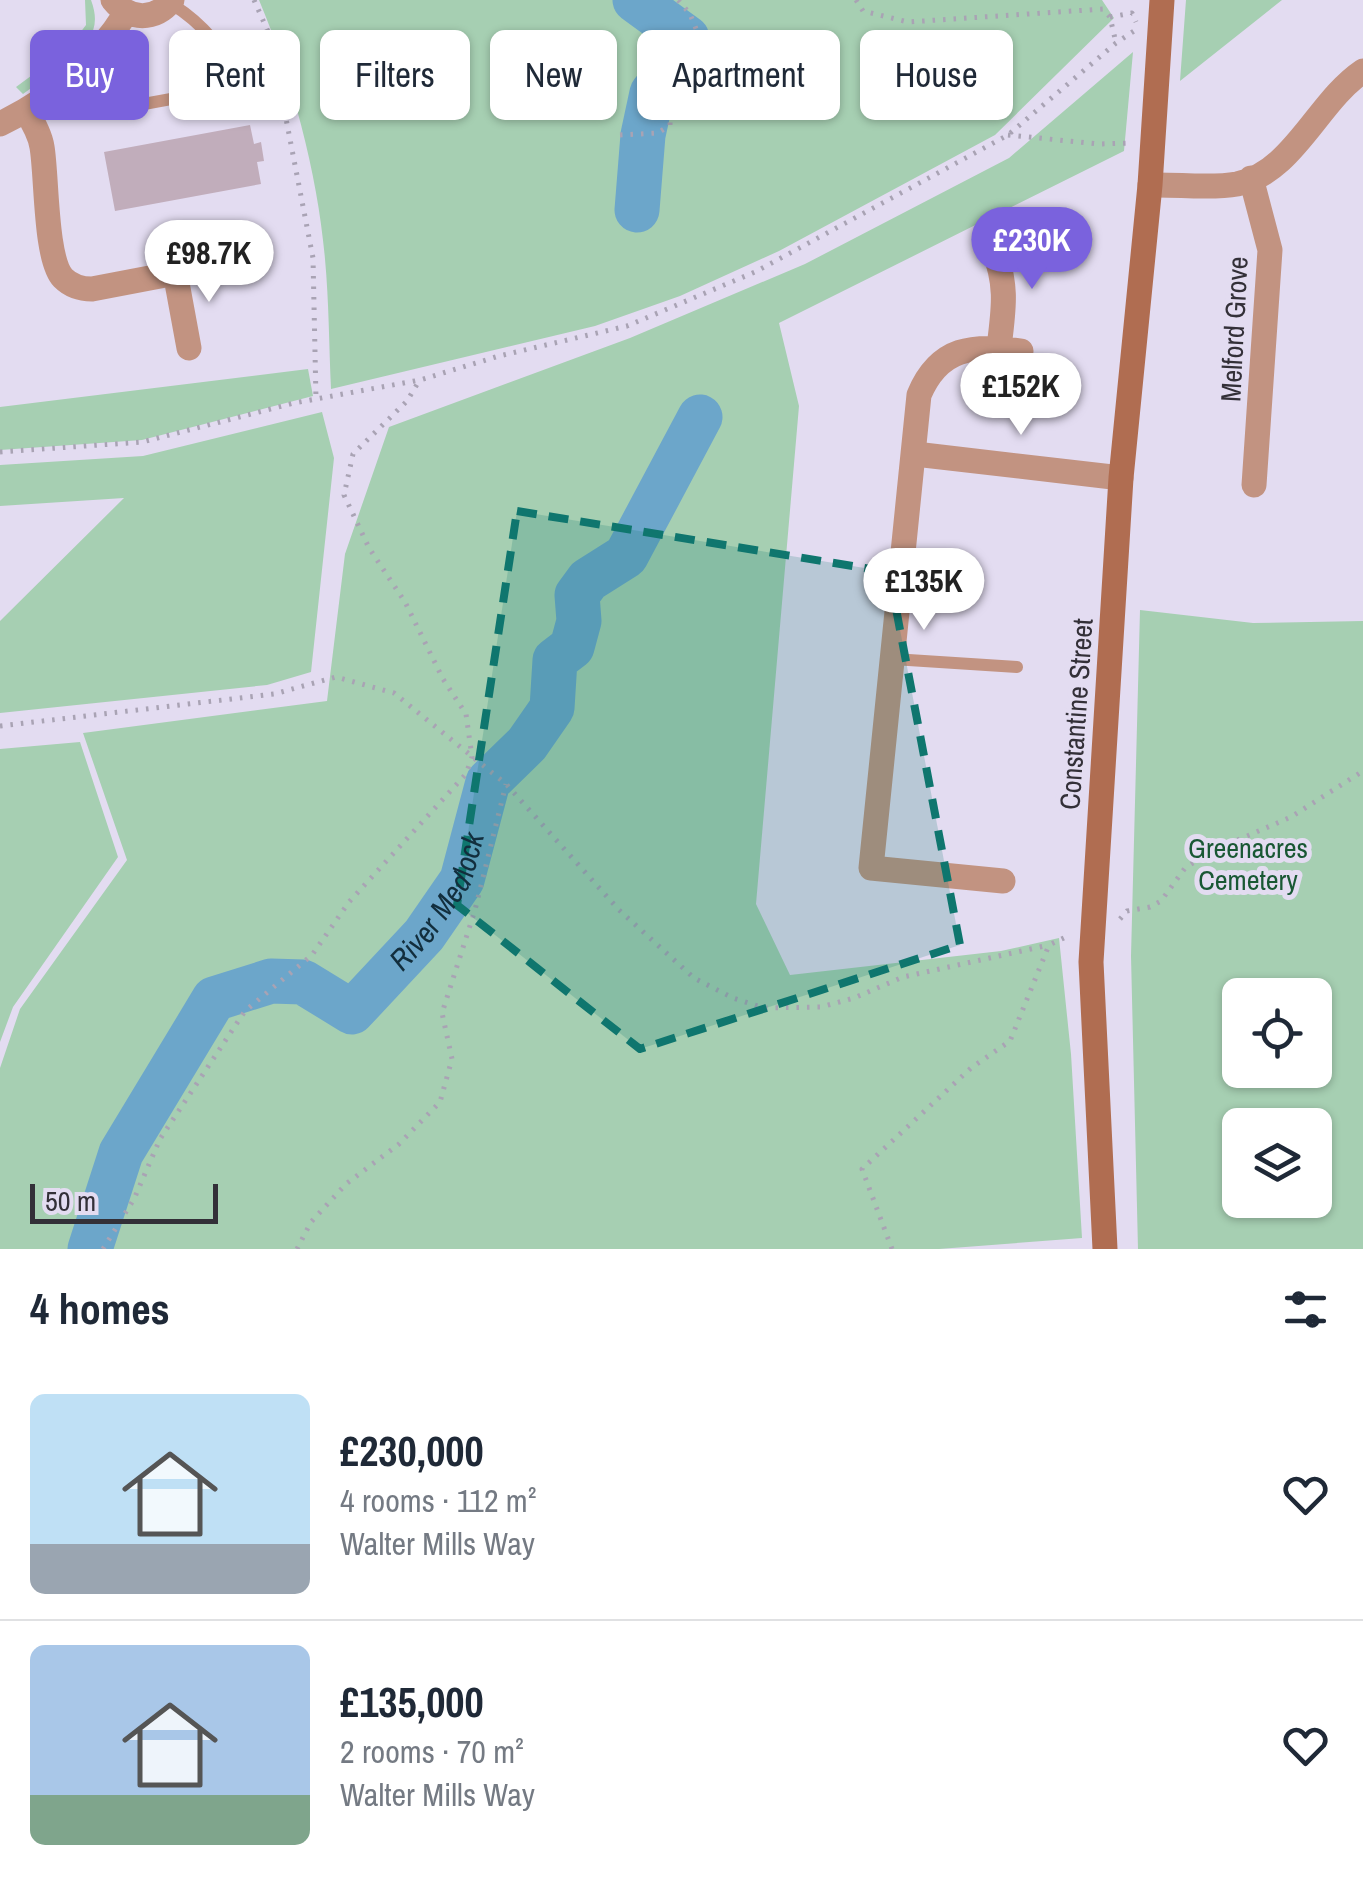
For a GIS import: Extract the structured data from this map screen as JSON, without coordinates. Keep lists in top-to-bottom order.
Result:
{
  "streets": {
    "street": ["Melford Grove", "Constantine Street"]
  },
  "water": ["River Medlock"],
  "parks": ["Greenacres Cemetery"],
  "scale_bar": "50 m",
  "page": {
    "chip": [
      "Buy",
      "Rent",
      "Filters",
      "New",
      "Apartment",
      "House"
    ],
    "price": [
      "£230K",
      "£98.7K",
      "£152K",
      "£135K"
    ],
    "scale": "50 m",
    "heading": "4 homes",
    "list": [
      {
        "name": "£230,000",
        "note": "4 rooms · 112 m² · Walter Mills Way"
      },
      {
        "name": "£135,000",
        "note": "2 rooms · 70 m² · Walter Mills Way"
      }
    ]
  }
}
